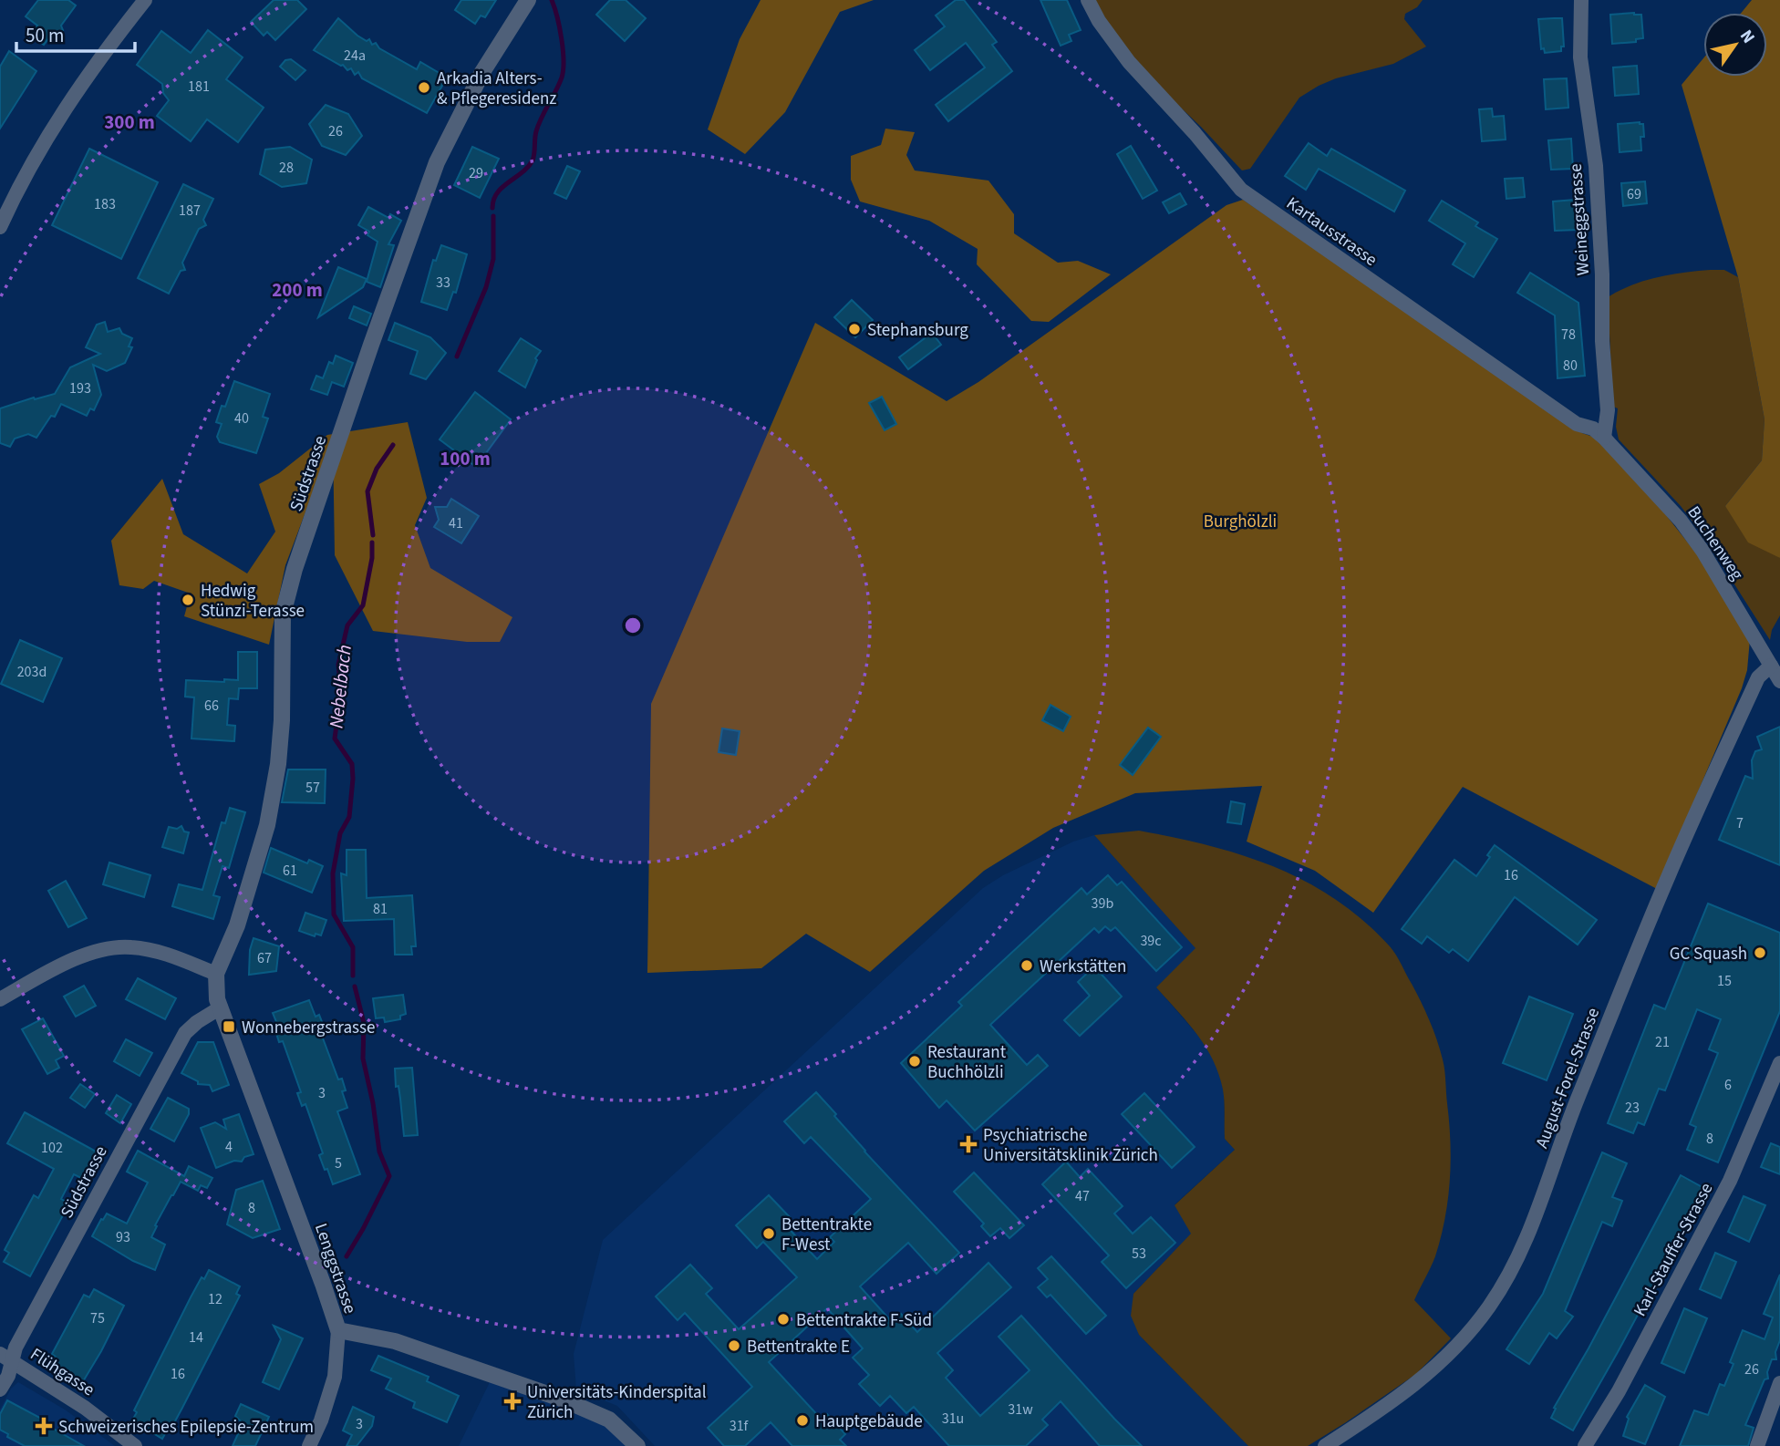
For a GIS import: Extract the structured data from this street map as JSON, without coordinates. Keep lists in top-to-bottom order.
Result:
{
  "streets": {
    "street": [
      "Weineggstrasse",
      "Kartausstrasse",
      "Südstrasse",
      "Buchenweg",
      "August-Forel-Strasse",
      "Karl-Stauffer-Strasse",
      "Lenggstrasse",
      "Flühgasse"
    ]
  },
  "crossings": [
    ["Weineggstrasse", "Kartausstrasse"],
    ["Weineggstrasse", "Buchenweg"],
    ["Kartausstrasse", "Buchenweg"],
    ["Südstrasse", "Lenggstrasse"],
    ["Südstrasse", "Flühgasse"],
    ["Buchenweg", "August-Forel-Strasse"]
  ],
  "water": ["Nebelbach"],
  "parks": ["Burghölzli"],
  "places": {
    "other": [
      "Arkadia Alters- & Pflegeresidenz",
      "Stephansburg",
      "Hedwig Stünzi-Terasse",
      "GC Squash",
      "Werkstätten",
      "Restaurant Buchhölzli",
      "Bettentrakte F-West",
      "Bettentrakte F-Süd",
      "Bettentrakte E",
      "Hauptgebäude"
    ],
    "transit": ["Wonnebergstrasse"],
    "health": ["Psychiatrische Universitätsklinik Zürich", "Universitäts-Kinderspital Zürich", "Schweizerisches Epilepsie-Zentrum"]
  },
  "house_numbers": [
    "24a",
    "181",
    "26",
    "28",
    "29",
    "69",
    "183",
    "187",
    "33",
    "78",
    "80",
    "193",
    "40",
    "41",
    "203d",
    "66",
    "57",
    "7",
    "61",
    "16",
    "39b",
    "81",
    "39c",
    "67",
    "15",
    "21",
    "6",
    "3",
    "23",
    "8",
    "4",
    "102",
    "5",
    "47",
    "8",
    "93",
    "53",
    "12",
    "75",
    "14",
    "26",
    "16",
    "31w",
    "31u",
    "3",
    "31f"
  ],
  "scale_bar": "50 m",
  "north": "top right",
  "rings": ["300 m", "200 m", "100 m"]
}
